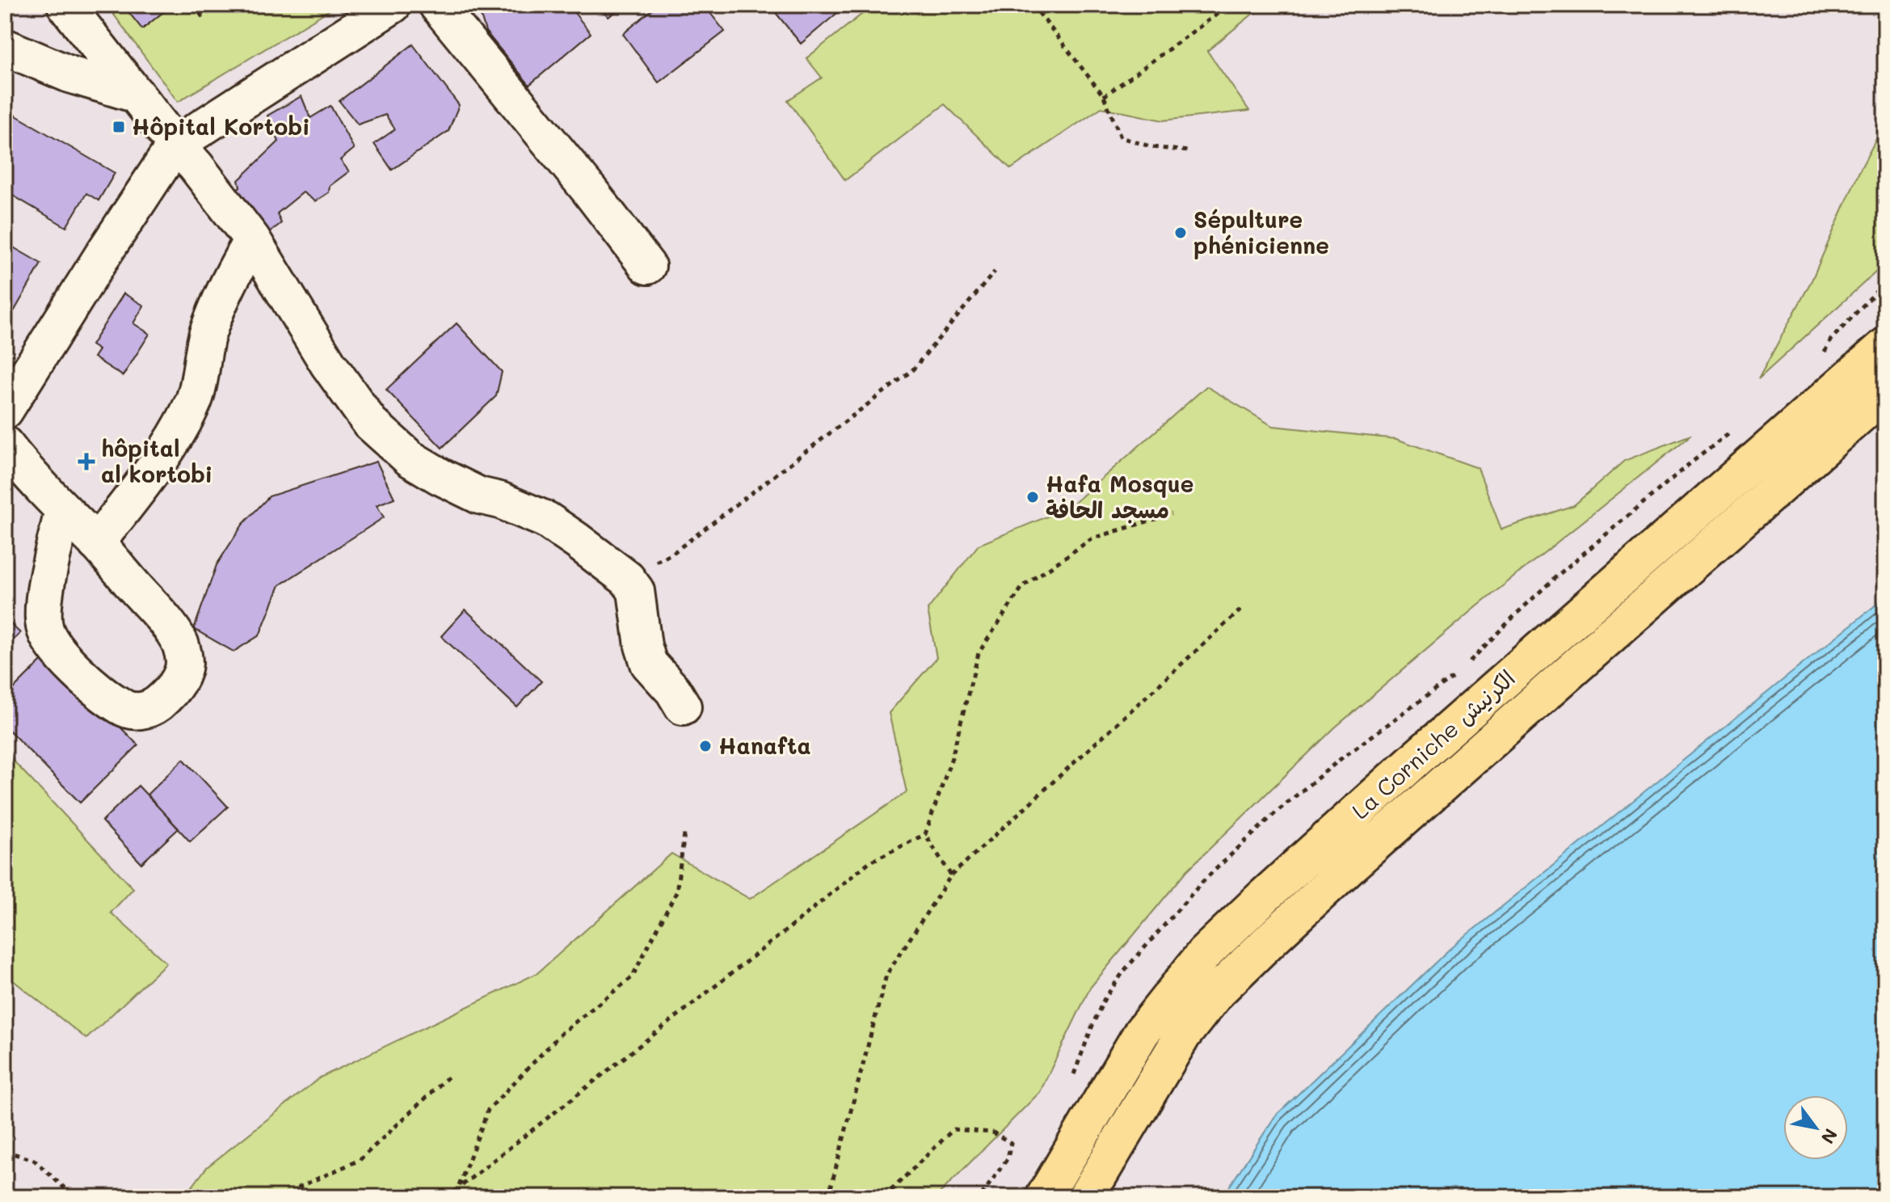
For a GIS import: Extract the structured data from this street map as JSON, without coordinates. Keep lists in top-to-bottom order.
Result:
{
  "streets": {
    "main road": ["La Corniche الكرنيش"]
  },
  "places": {
    "transit": ["Hôpital Kortobi"],
    "other": ["Sépulture phénicienne", "Hafa Mosque مسجد الحافة", "Hanafta"],
    "health": ["hôpital al kortobi"]
  },
  "north": "bottom right"
}
